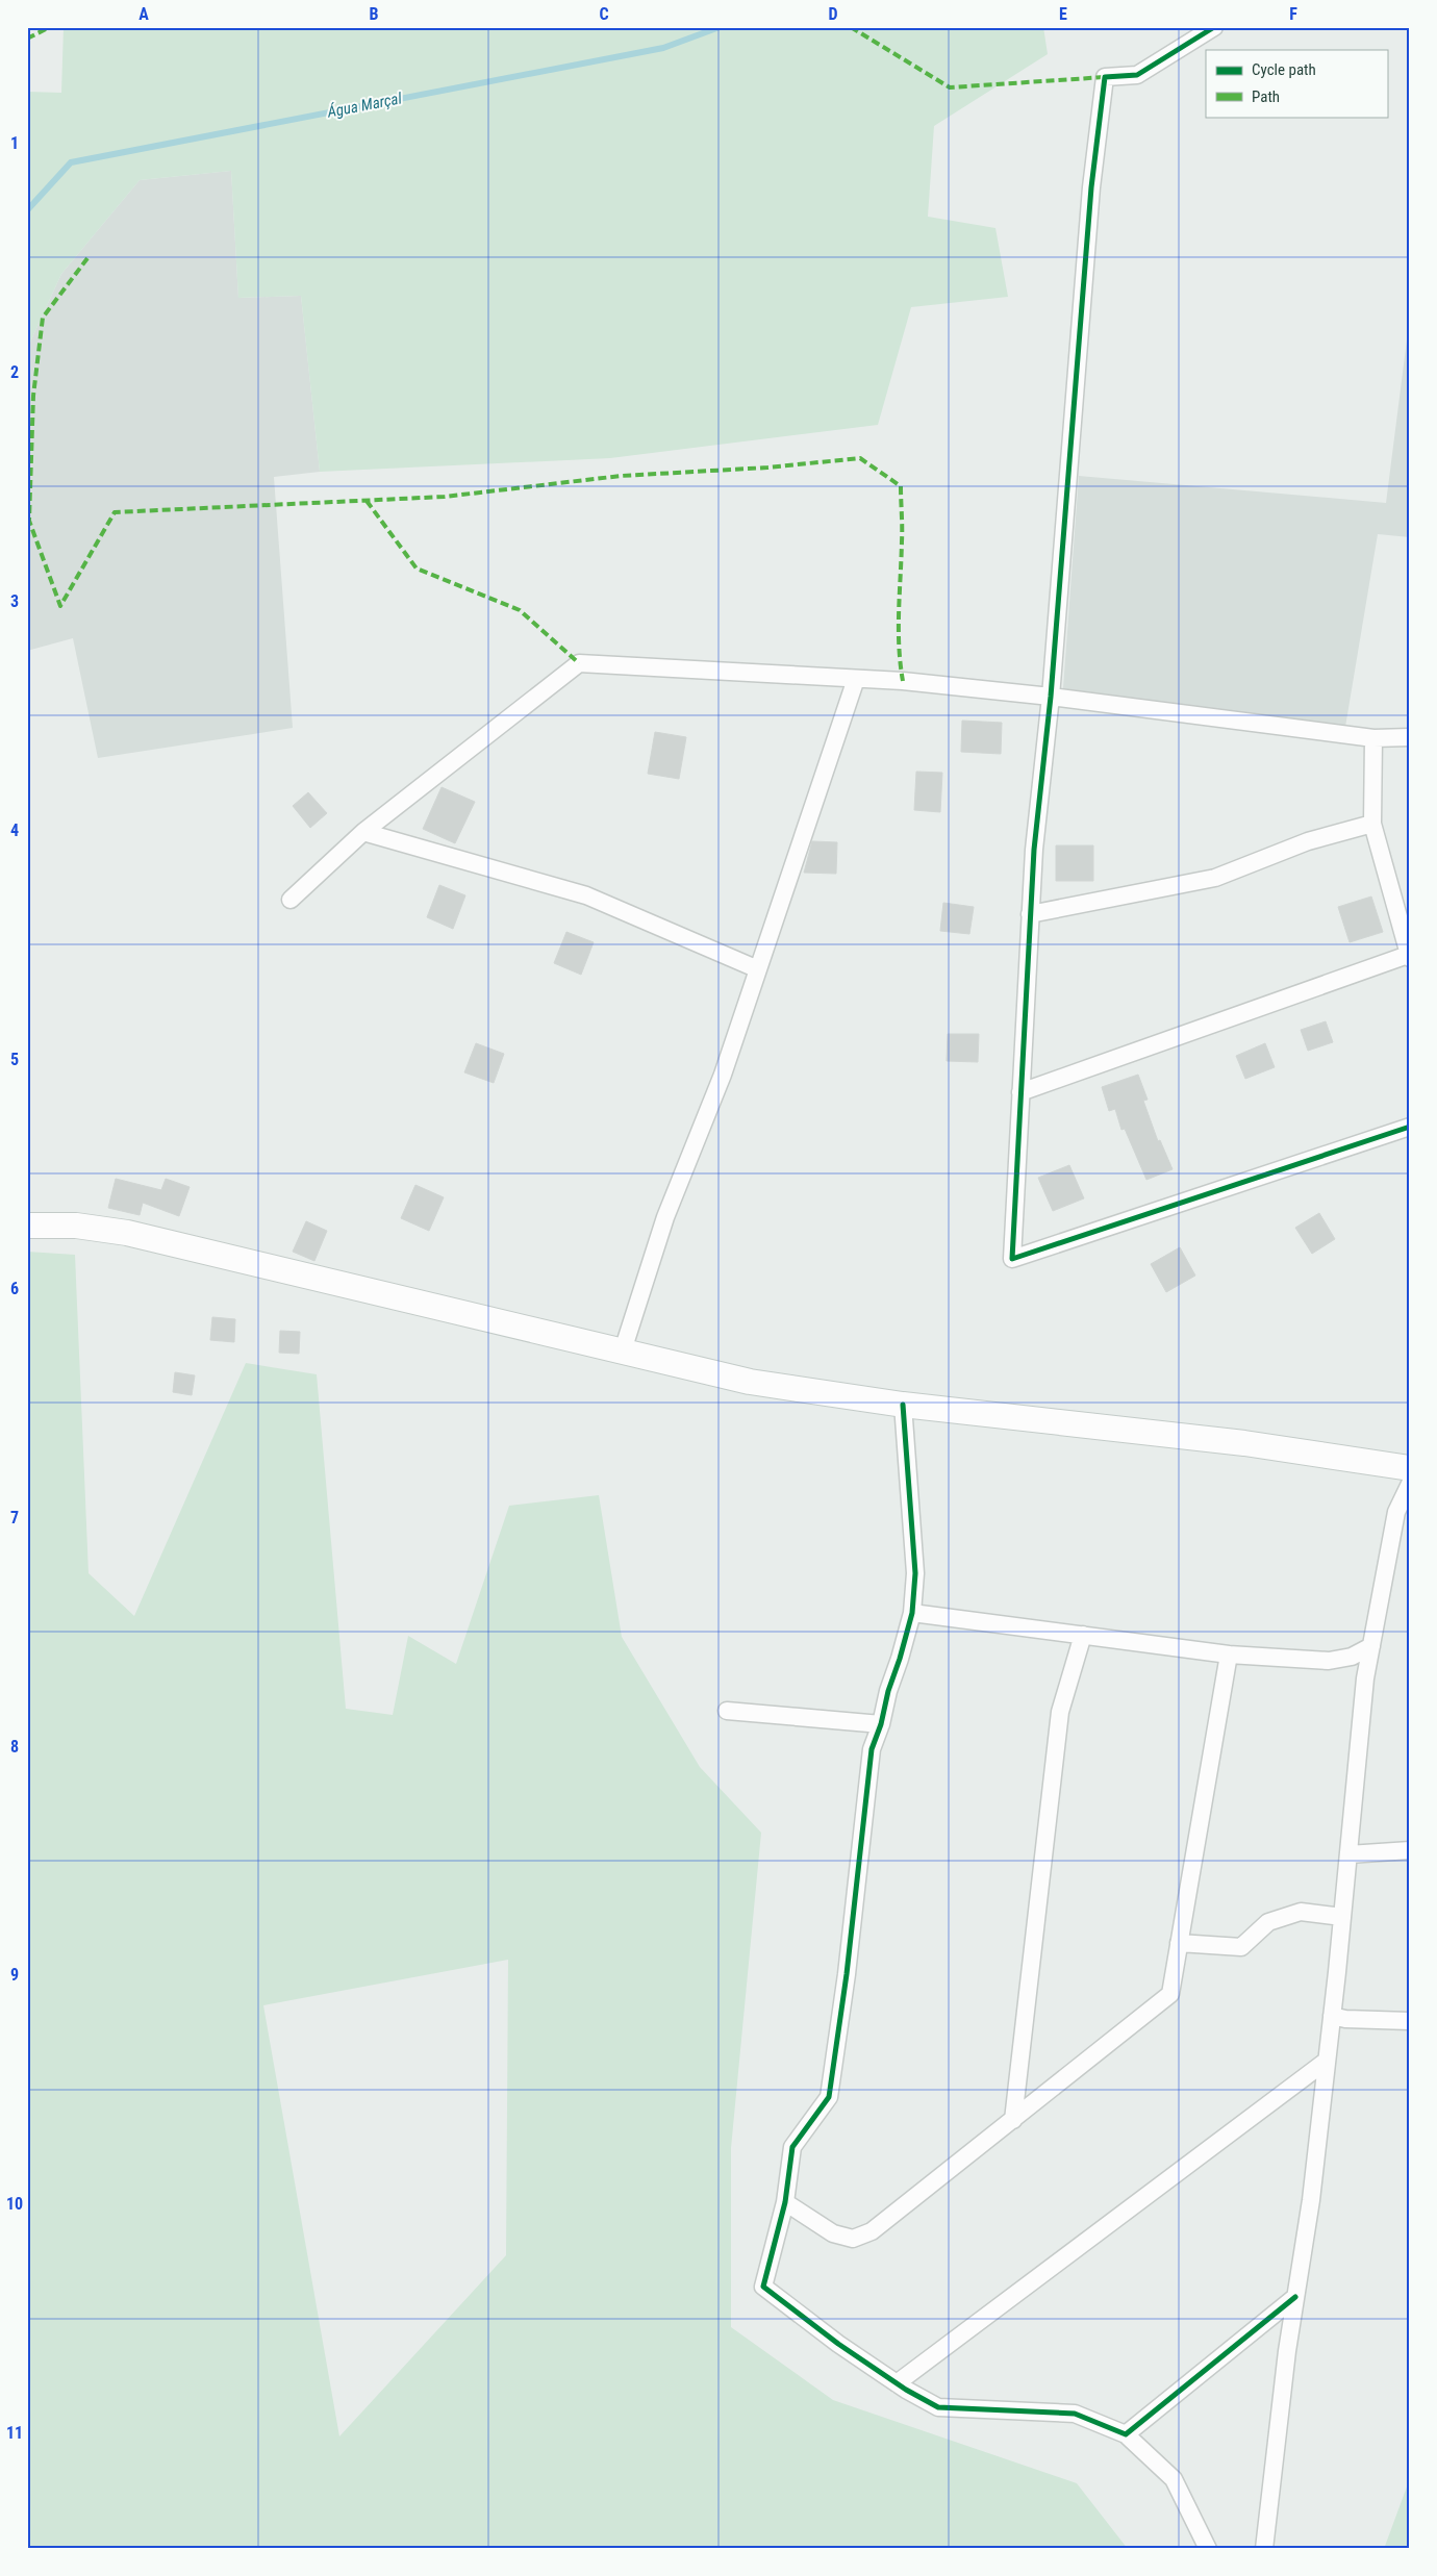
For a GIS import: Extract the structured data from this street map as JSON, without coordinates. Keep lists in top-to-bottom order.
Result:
{
  "water": ["Água Marçal"],
  "legend": ["Cycle path", "Path"],
  "grid": {
    "columns": [
      "A",
      "B",
      "C",
      "D",
      "E",
      "F"
    ],
    "rows": [
      "1",
      "2",
      "3",
      "4",
      "5",
      "6",
      "7",
      "8",
      "9",
      "10",
      "11"
    ]
  }
}
